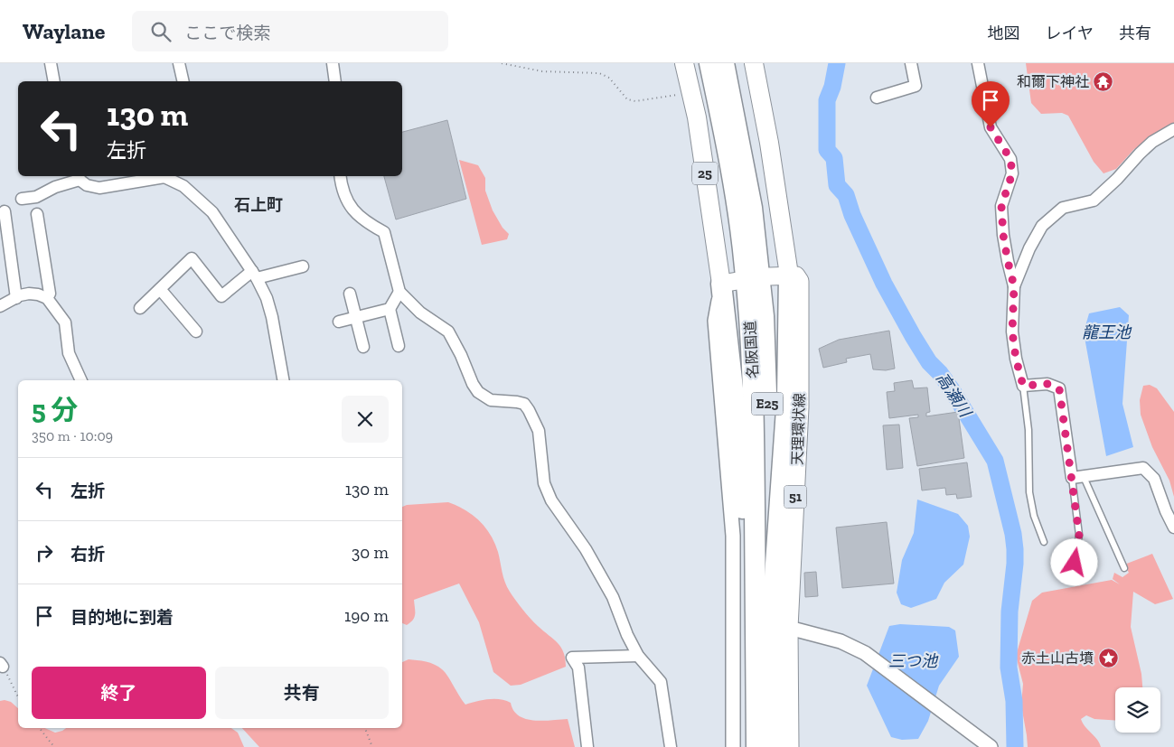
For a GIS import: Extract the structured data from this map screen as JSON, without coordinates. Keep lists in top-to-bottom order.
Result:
{
  "streets": {
    "highway": ["25", "名阪国道", "E25"],
    "main road": ["天理環状線", "51"]
  },
  "crossings": [
    ["25", "E25"],
    ["名阪国道", "E25"],
    ["E25", "天理環状線"]
  ],
  "districts": ["石上町"],
  "water": ["龍王池", "高瀬川", "三つ池"],
  "places": {
    "temple": ["和爾下神社"],
    "place": ["赤土山古墳"]
  },
  "page": {
    "header": "Waylane",
    "search": "ここで検索",
    "nav": ["地図", "レイヤ", "共有"],
    "turn": ["130 m", "左折"],
    "heading": ["5 分", "350 m · 10:09"],
    "list": [
      {
        "name": "左折",
        "value": "130 m"
      },
      {
        "name": "右折",
        "value": "30 m"
      },
      {
        "name": "目的地に到着",
        "value": "190 m"
      }
    ],
    "buttons": ["終了", "共有"]
  }
}
